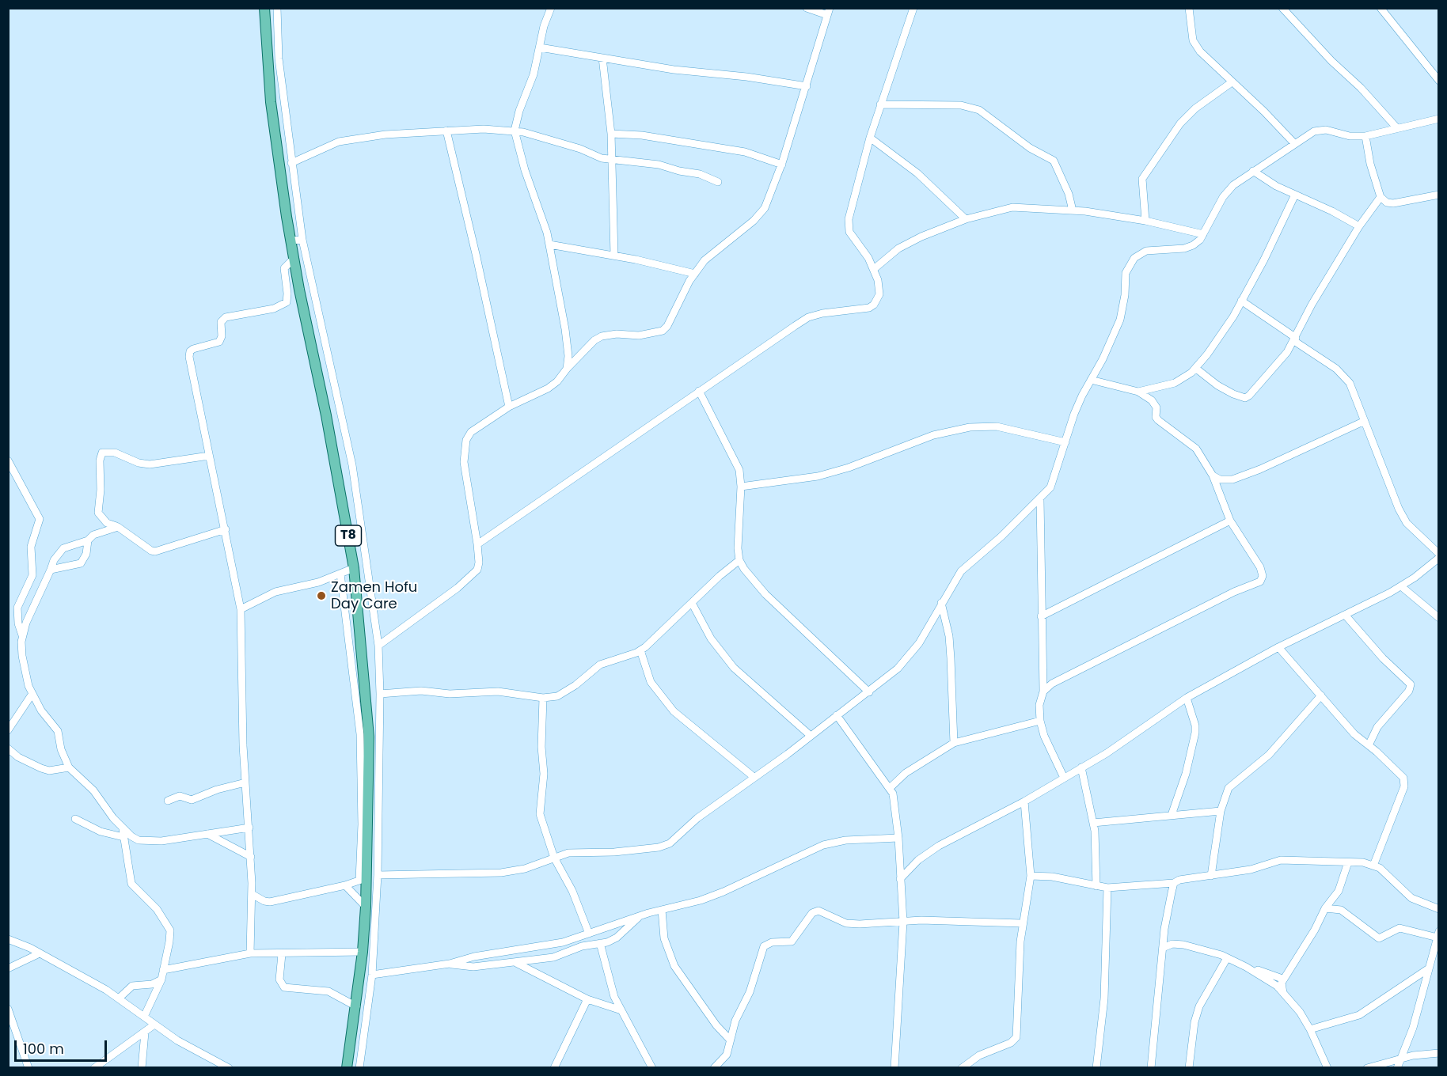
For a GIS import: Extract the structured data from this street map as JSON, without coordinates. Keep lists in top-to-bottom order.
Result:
{
  "streets": {
    "main road": ["T8"]
  },
  "places": ["Zamen Hofu Day Care"],
  "scale_bar": "100 m"
}
